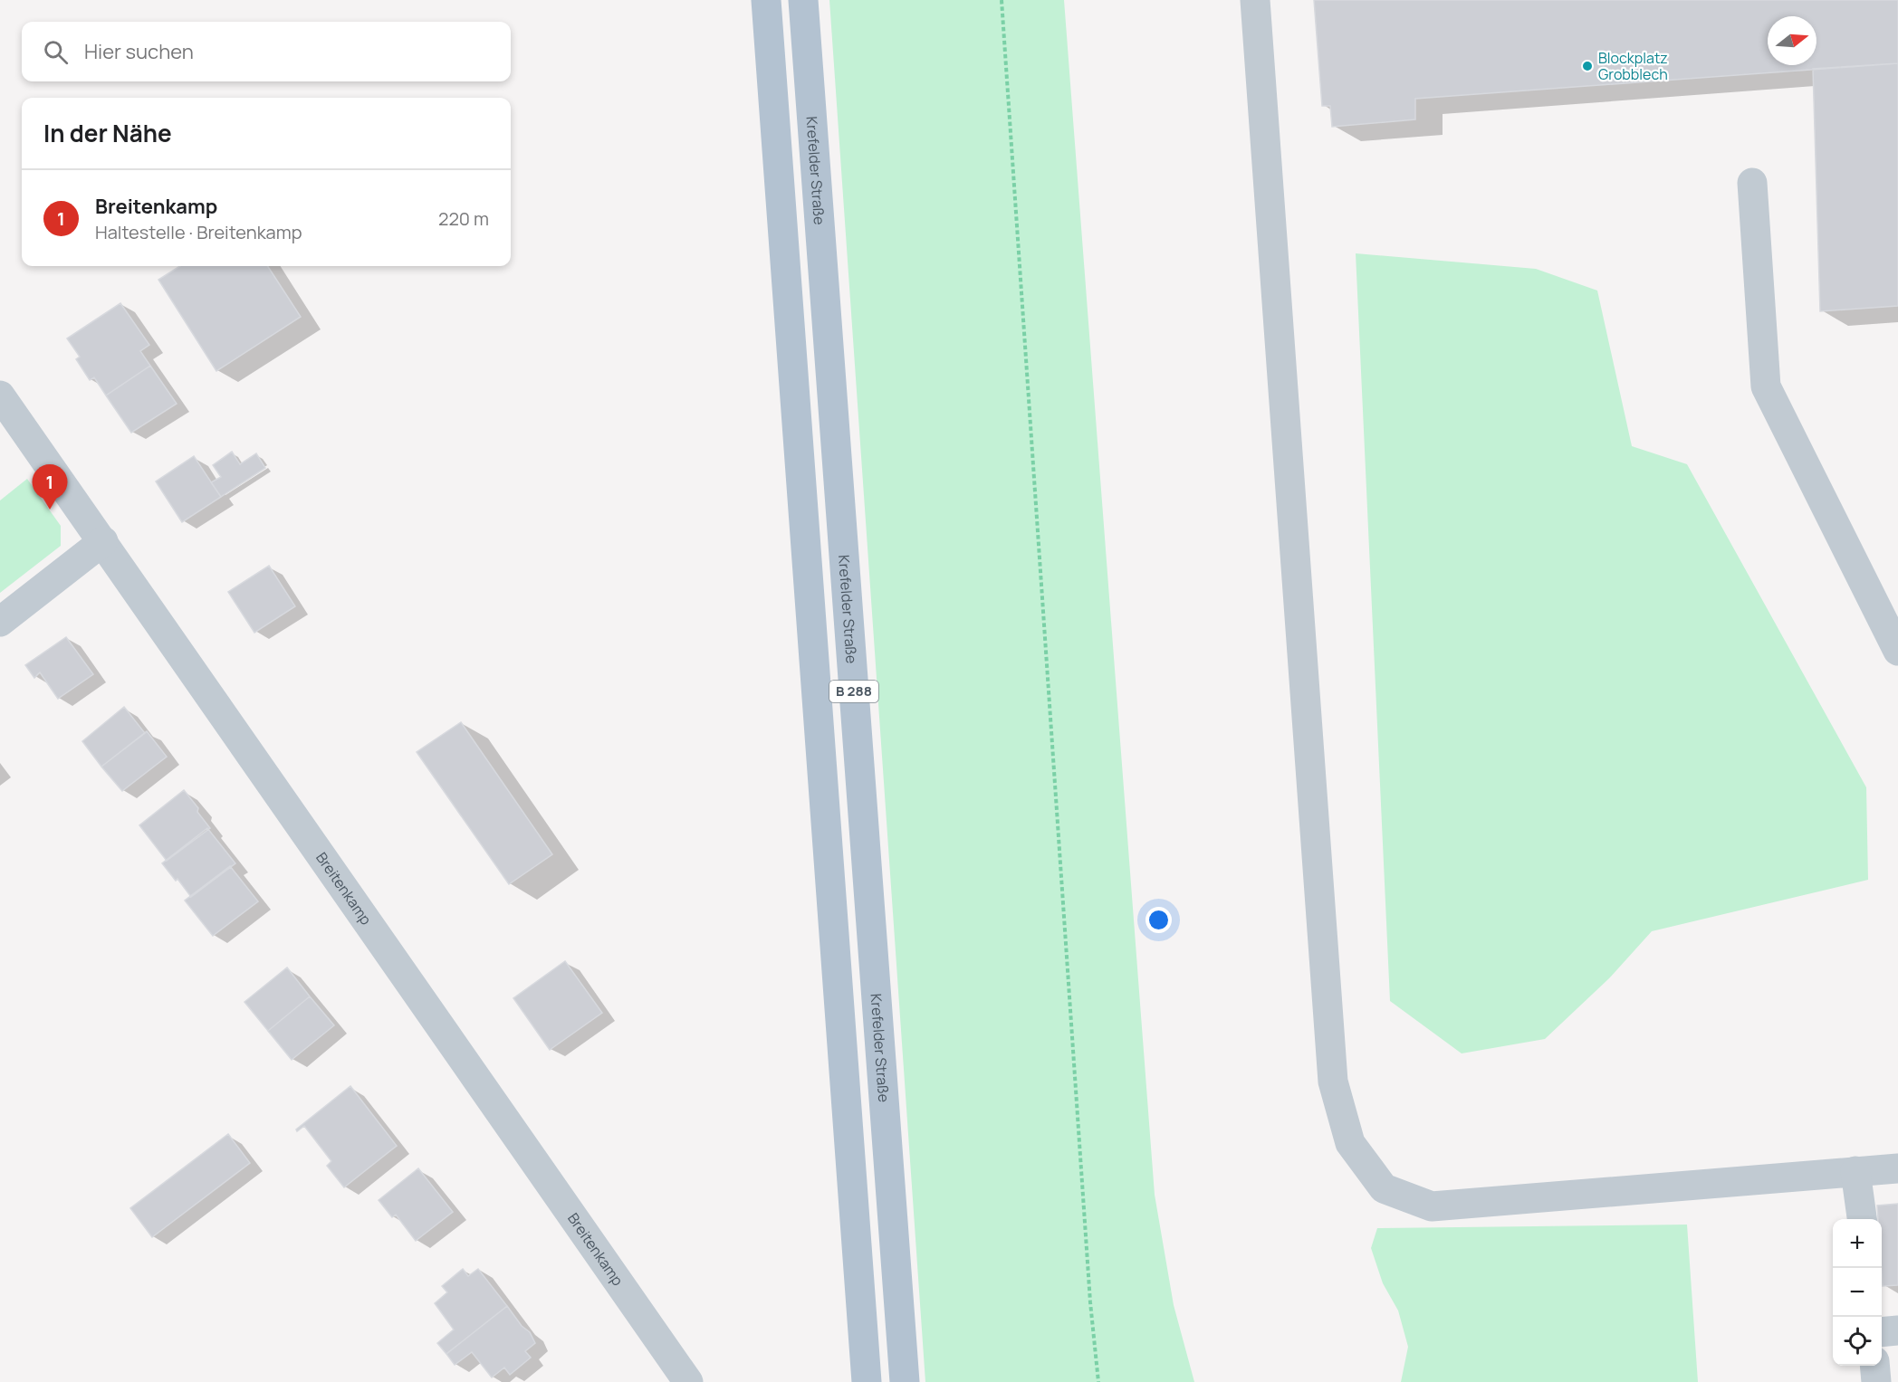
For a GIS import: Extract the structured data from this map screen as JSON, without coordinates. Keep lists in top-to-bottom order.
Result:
{
  "streets": {
    "main road": ["Krefelder Straße", "B 288"],
    "street": ["Breitenkamp"]
  },
  "places": ["Blockplatz Grobblech"],
  "north": "right",
  "page": {
    "search": "Hier suchen",
    "heading": "In der Nähe",
    "list": [
      {
        "mark": "1",
        "name": "Breitenkamp",
        "note": "Haltestelle · Breitenkamp",
        "value": "220 m"
      }
    ],
    "pins": "1",
    "map_buttons": ["+", "−"]
  }
}
